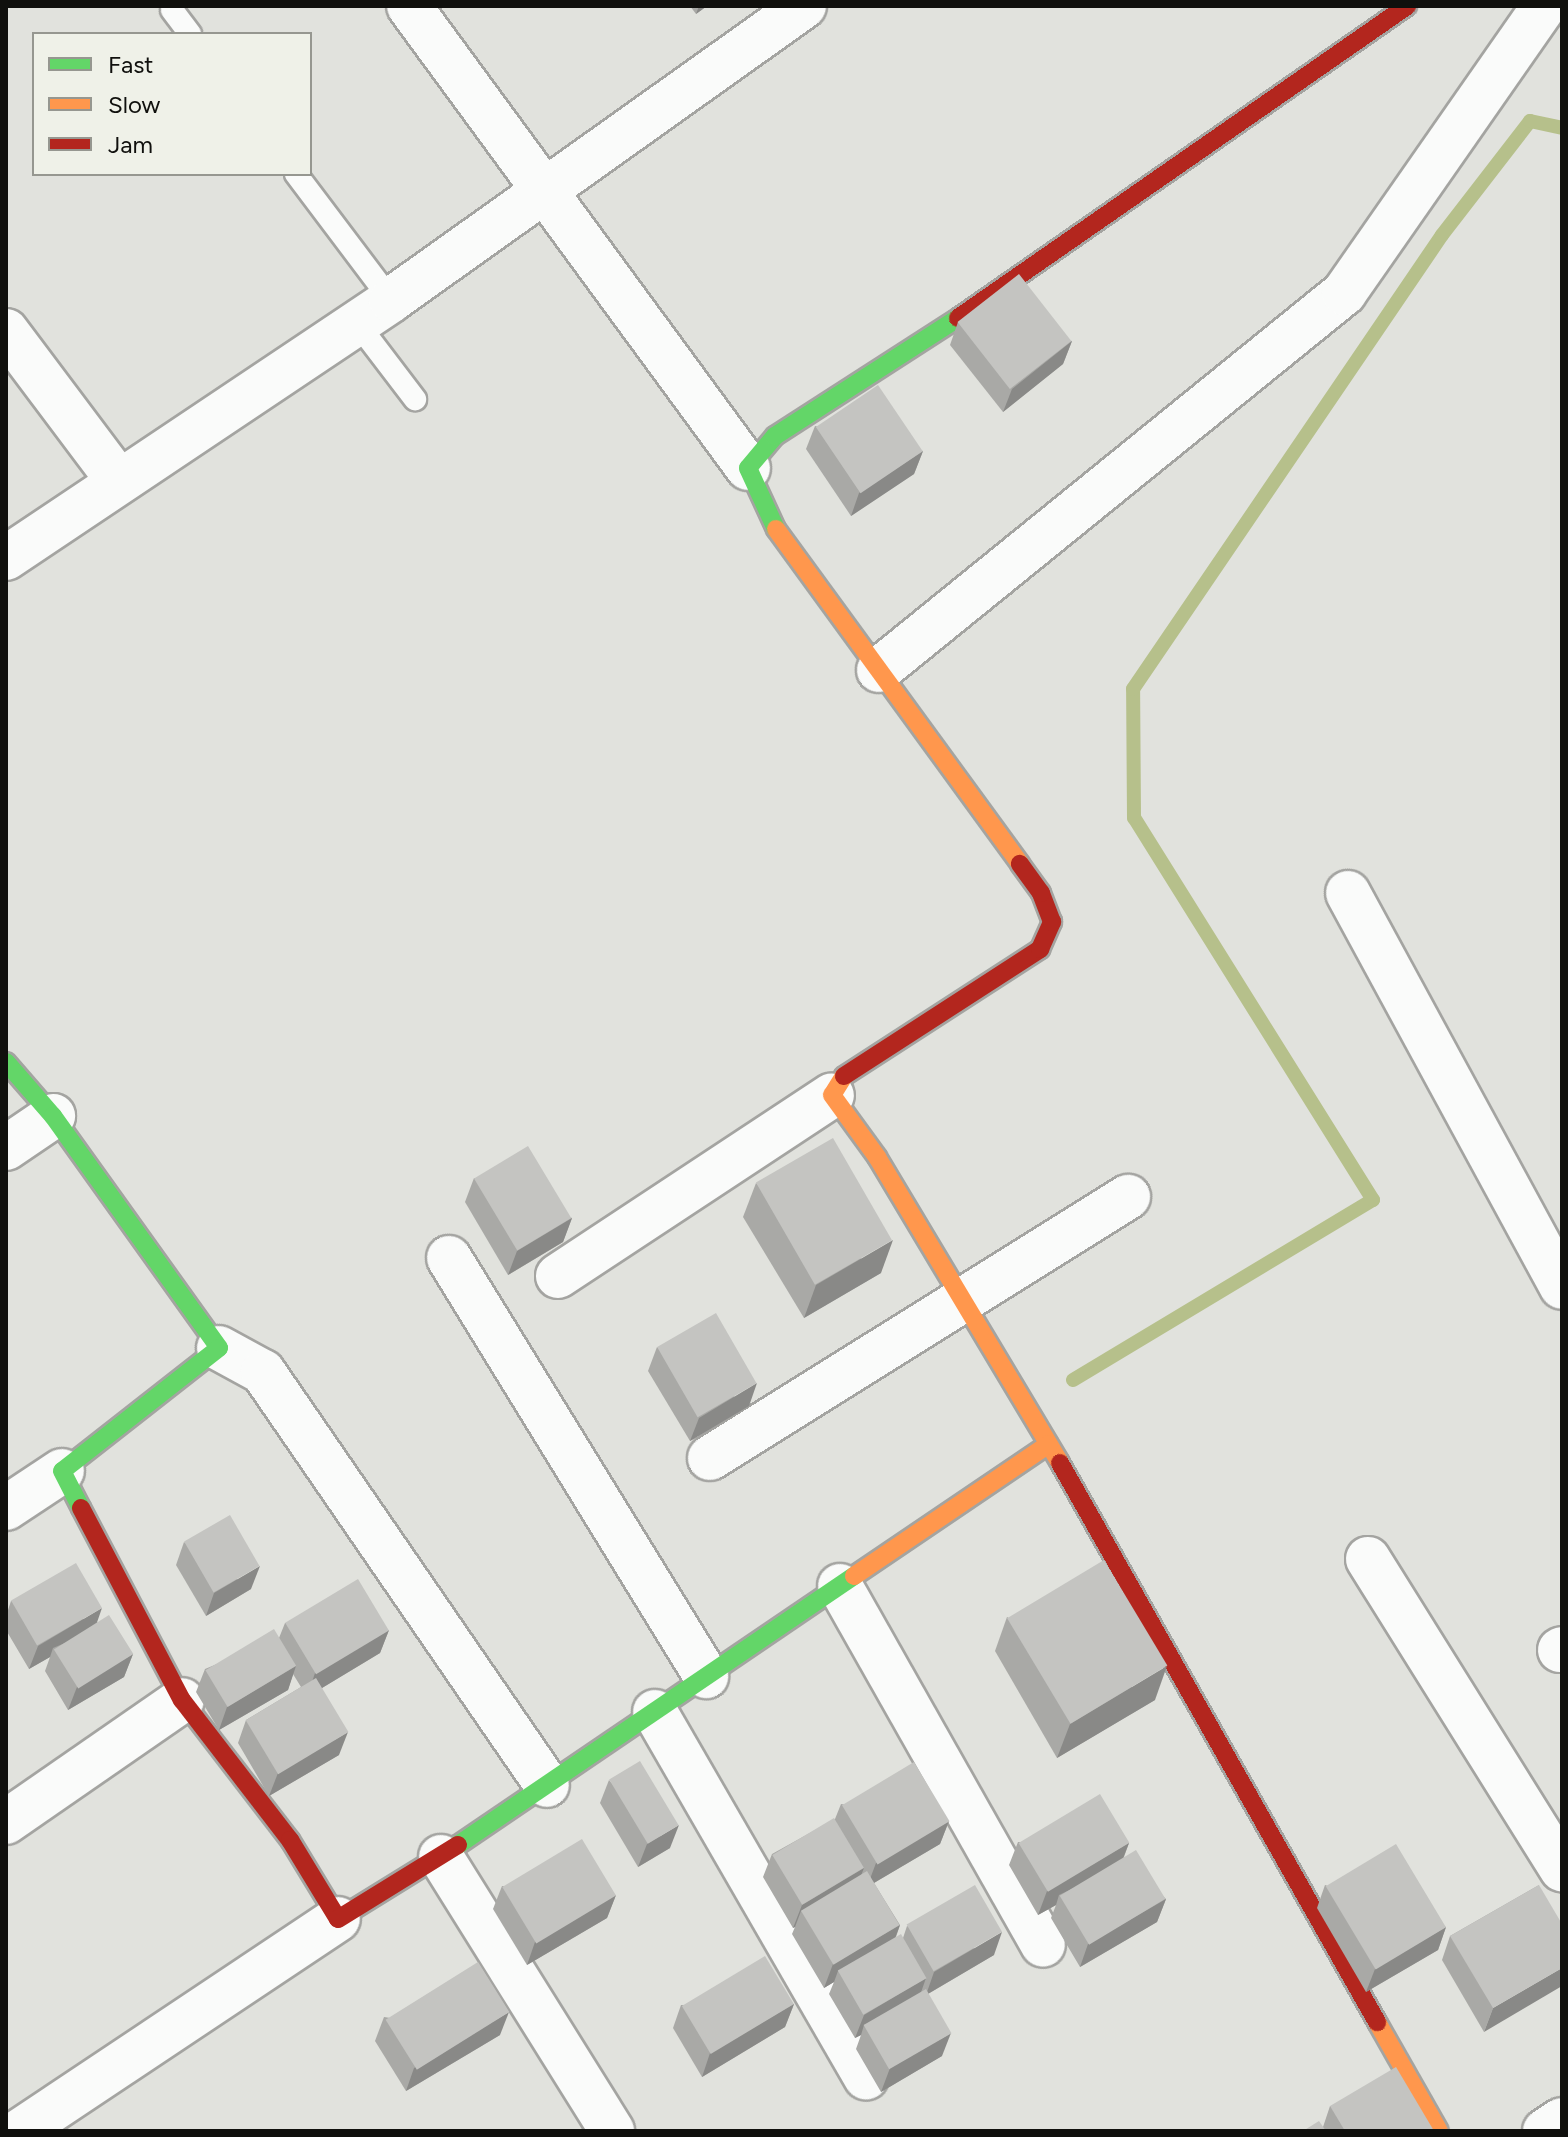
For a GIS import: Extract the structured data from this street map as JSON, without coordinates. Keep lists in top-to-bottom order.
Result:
{
  "legend": ["Fast", "Slow", "Jam"]
}
